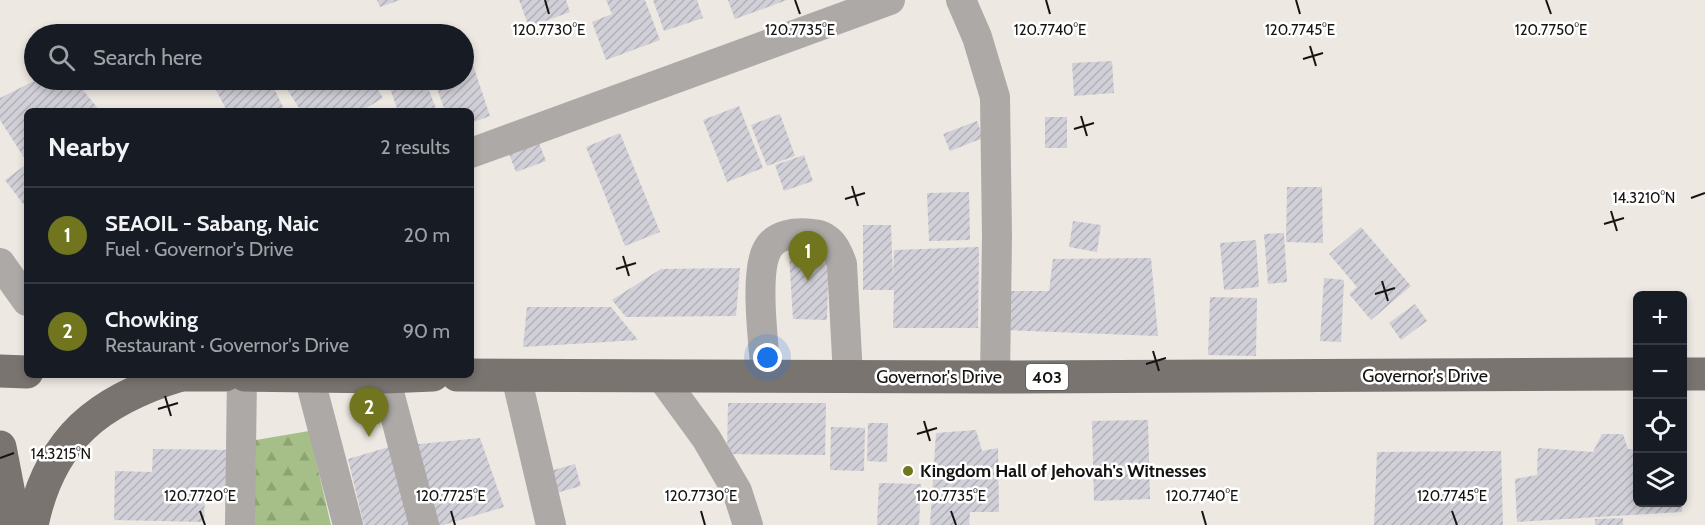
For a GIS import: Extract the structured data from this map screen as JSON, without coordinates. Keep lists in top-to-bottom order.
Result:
{
  "streets": {
    "main road": ["Governor's Drive", "403"]
  },
  "places": ["Kingdom Hall of Jehovah's Witnesses"],
  "page": {
    "search": "Search here",
    "heading": ["Nearby", "2 results"],
    "list": [
      {
        "mark": "1",
        "name": "SEAOIL - Sabang, Naic",
        "note": "Fuel · Governor's Drive",
        "value": "20 m"
      },
      {
        "mark": "2",
        "name": "Chowking",
        "note": "Restaurant · Governor's Drive",
        "value": "90 m"
      }
    ],
    "pins": ["1", "2"],
    "map_buttons": ["+", "−"]
  },
  "coordinates": [
    "120.7730°E",
    "120.7735°E",
    "120.7740°E",
    "120.7745°E",
    "120.7750°E",
    "14.3210°N",
    "14.3215°N",
    "120.7720°E",
    "120.7725°E"
  ]
}
